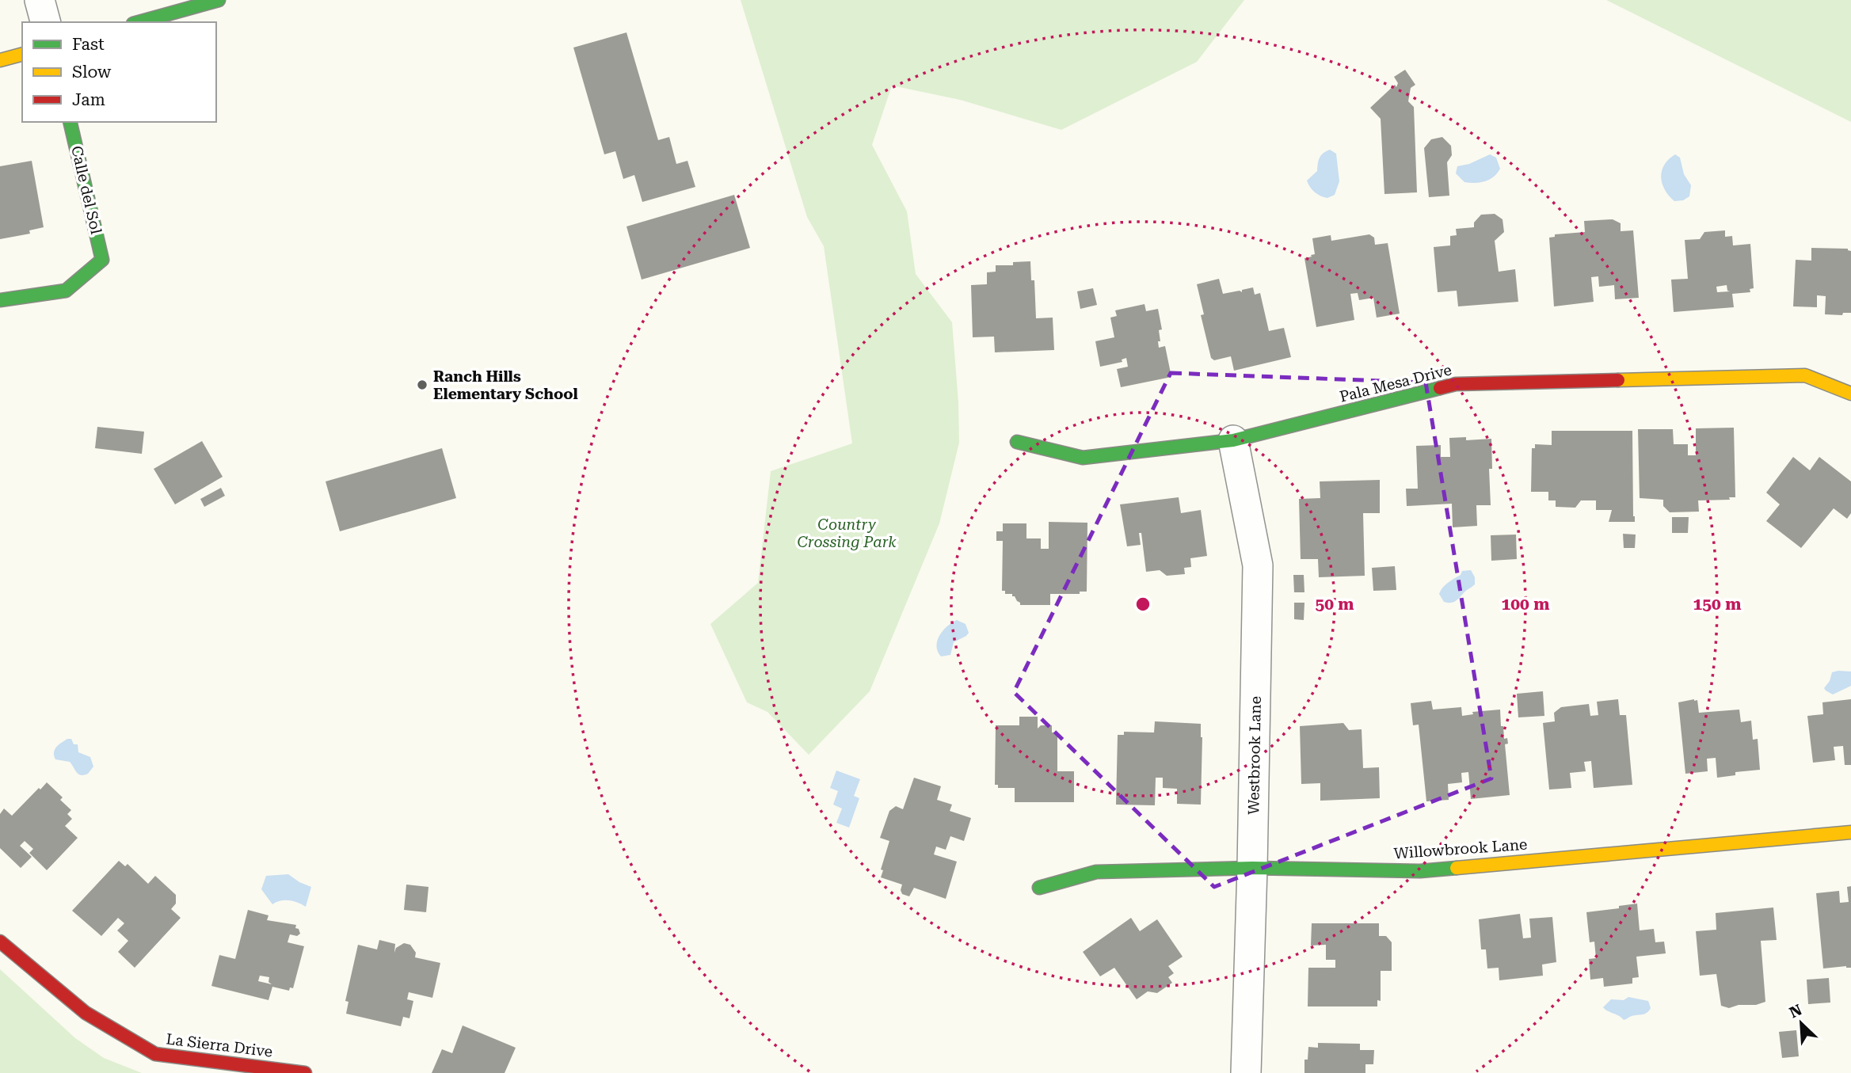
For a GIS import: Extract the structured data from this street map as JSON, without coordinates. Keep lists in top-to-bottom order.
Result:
{
  "streets": {
    "street": [
      "Calle del Sol",
      "Pala Mesa Drive",
      "Westbrook Lane",
      "Willowbrook Lane",
      "La Sierra Drive"
    ]
  },
  "crossings": [
    ["Pala Mesa Drive", "Westbrook Lane"],
    ["Westbrook Lane", "Willowbrook Lane"]
  ],
  "parks": ["Country Crossing Park"],
  "places": ["Ranch Hills Elementary School"],
  "legend": ["Fast", "Slow", "Jam"],
  "north": "top left",
  "rings": ["50 m", "100 m", "150 m"]
}
